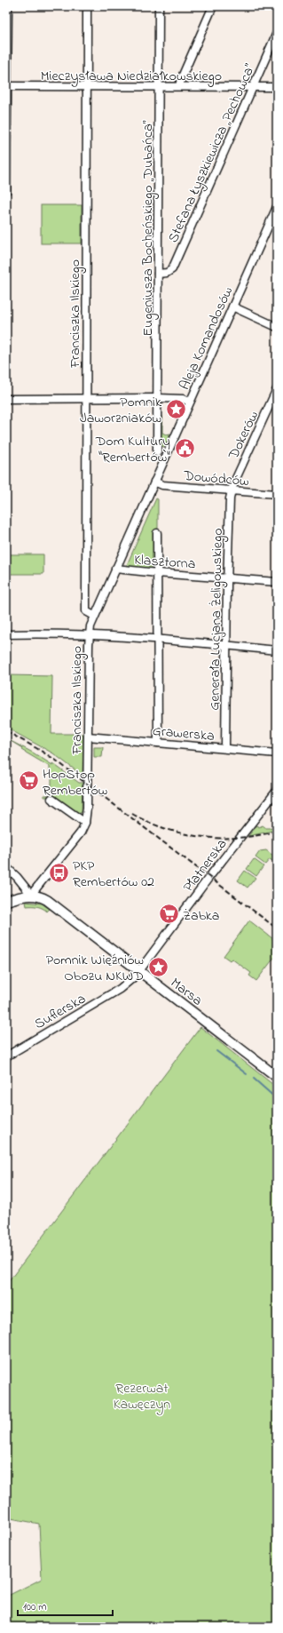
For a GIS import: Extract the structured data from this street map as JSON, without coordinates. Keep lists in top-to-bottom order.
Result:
{
  "streets": {
    "main road": ["Marsa"],
    "street": [
      "Mieczysława Niedziałkowskiego",
      "Stefana Łyszkiewicza „Pechowca”",
      "Eugeniusza Bocheńskiego „Dubańca”",
      "Franciszka Ilskiego",
      "Aleja Komandosów",
      "Dokerów",
      "Dowódców",
      "Klasztorna",
      "Generała Lucjana Żeligowskiego",
      "Grawerska",
      "Płatnerska",
      "Suflerska"
    ]
  },
  "crossings": [
    ["Mieczysława Niedziałkowskiego", "Stefana Łyszkiewicza „Pechowca”"],
    ["Mieczysława Niedziałkowskiego", "Eugeniusza Bocheńskiego „Dubańca”"],
    ["Mieczysława Niedziałkowskiego", "Franciszka Ilskiego"],
    ["Stefana Łyszkiewicza „Pechowca”", "Eugeniusza Bocheńskiego „Dubańca”"],
    ["Franciszka Ilskiego", "Aleja Komandosów"],
    ["Franciszka Ilskiego", "Grawerska"],
    ["Franciszka Ilskiego", "Marsa"],
    ["Aleja Komandosów", "Dowódców"],
    ["Aleja Komandosów", "Klasztorna"],
    ["Dokerów", "Dowódców"],
    ["Dokerów", "Generała Lucjana Żeligowskiego"],
    ["Dowódców", "Generała Lucjana Żeligowskiego"],
    ["Klasztorna", "Generała Lucjana Żeligowskiego"],
    ["Generała Lucjana Żeligowskiego", "Grawerska"],
    ["Płatnerska", "Marsa"],
    ["Płatnerska", "Suflerska"],
    ["Marsa", "Suflerska"]
  ],
  "parks": ["Rezerwat Kawęczyn"],
  "places": {
    "place": ["Pomnik Jaworzniaków", "Pomnik Więźniów Obozu NKWD"],
    "public building": ["Dom Kultury \"Rembertów\""],
    "supermarket": ["HopStop Rembertów", "Żabka"],
    "bus stop": ["PKP Rembertów 02"]
  },
  "scale_bar": "100 m"
}
